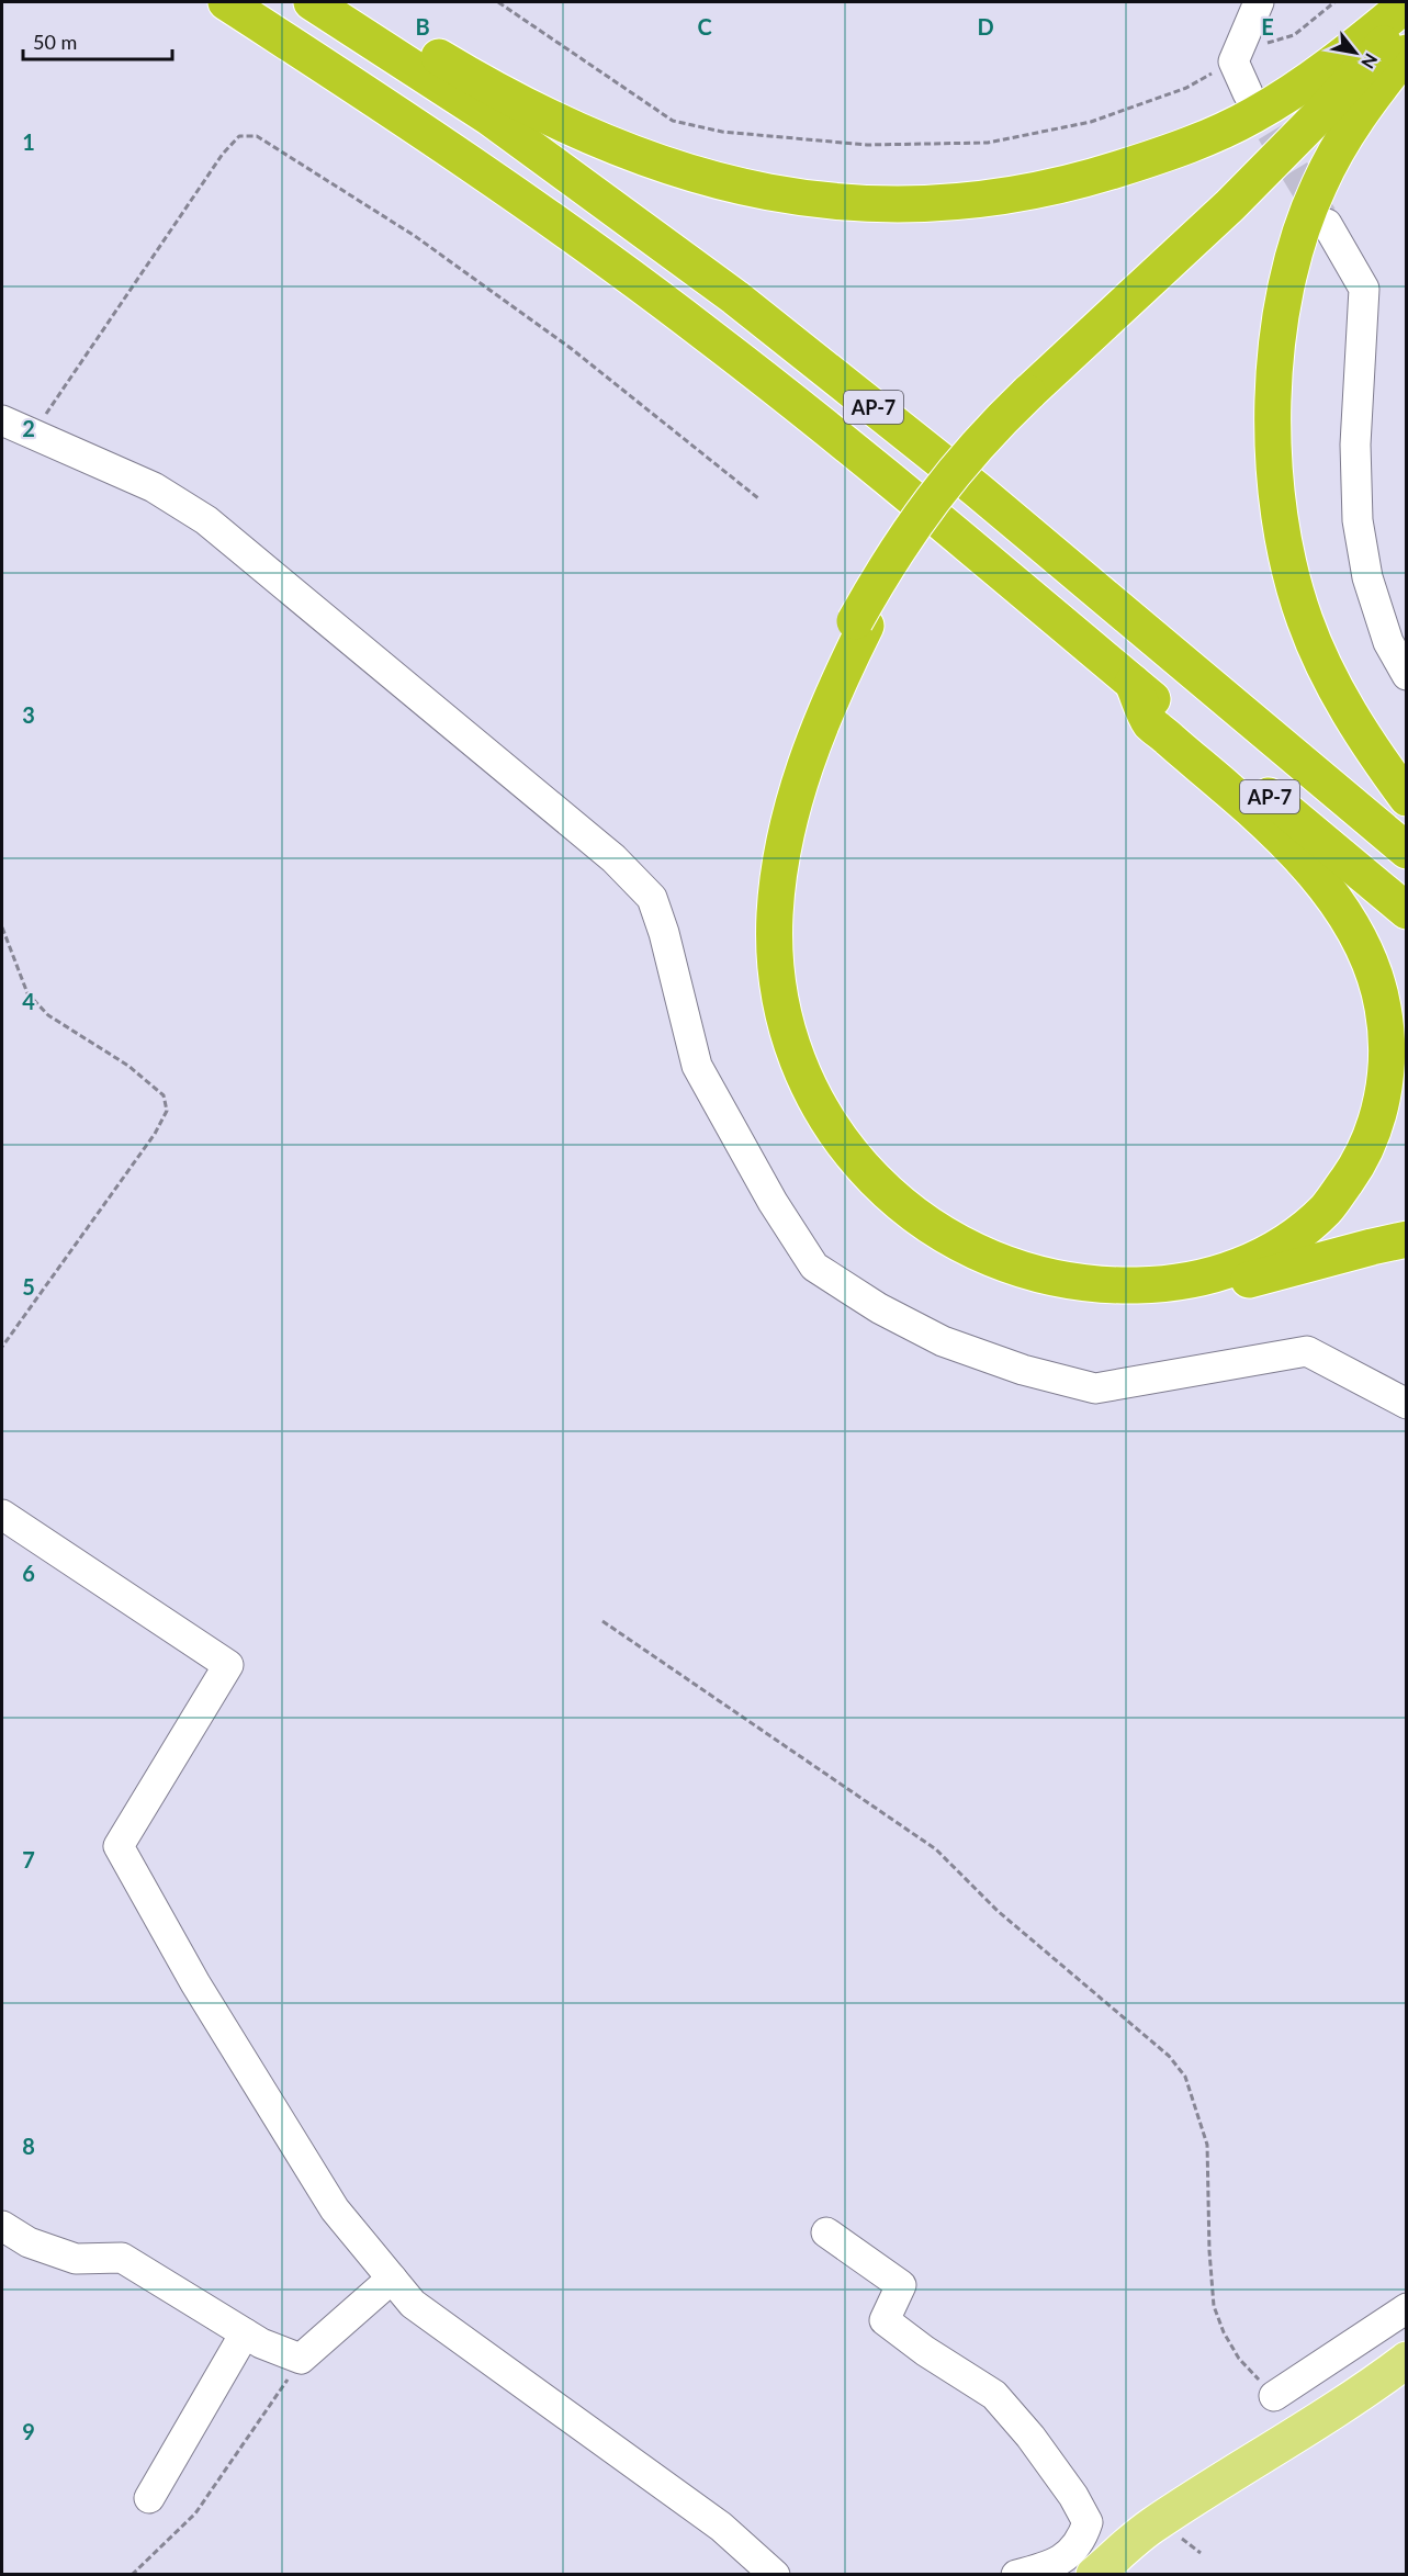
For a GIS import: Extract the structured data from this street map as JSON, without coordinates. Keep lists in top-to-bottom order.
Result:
{
  "streets": {
    "highway": ["AP-7"]
  },
  "scale_bar": "50 m",
  "north": "bottom right",
  "grid": {
    "columns": [
      "B",
      "C",
      "D",
      "E"
    ],
    "rows": [
      "1",
      "2",
      "3",
      "4",
      "5",
      "6",
      "7",
      "8",
      "9"
    ]
  }
}
